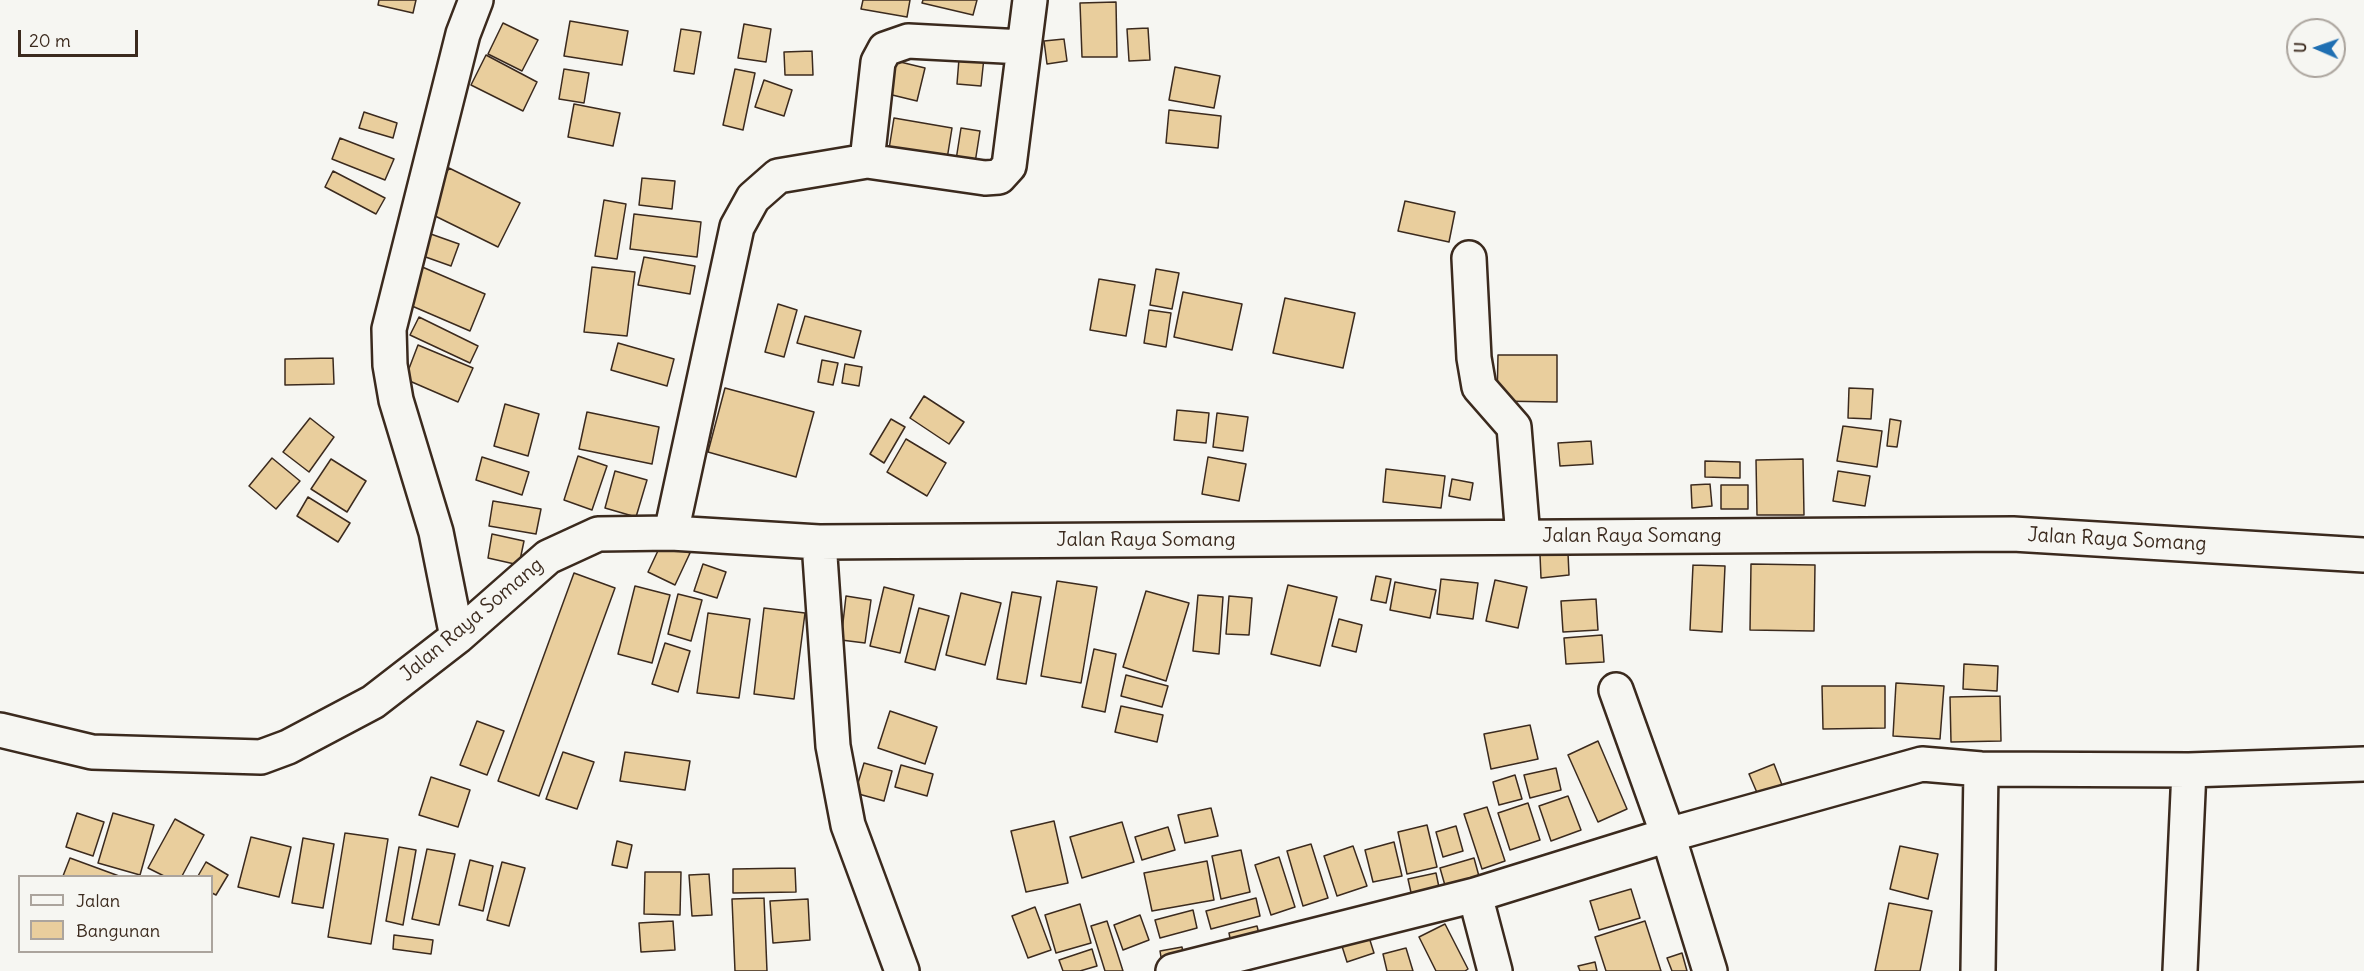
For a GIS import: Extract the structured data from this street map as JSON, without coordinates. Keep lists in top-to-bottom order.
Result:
{
  "streets": {
    "street": ["Jalan Raya Somang"]
  },
  "legend": ["Jalan", "Bangunan"],
  "scale_bar": "20 m",
  "north": "left"
}
